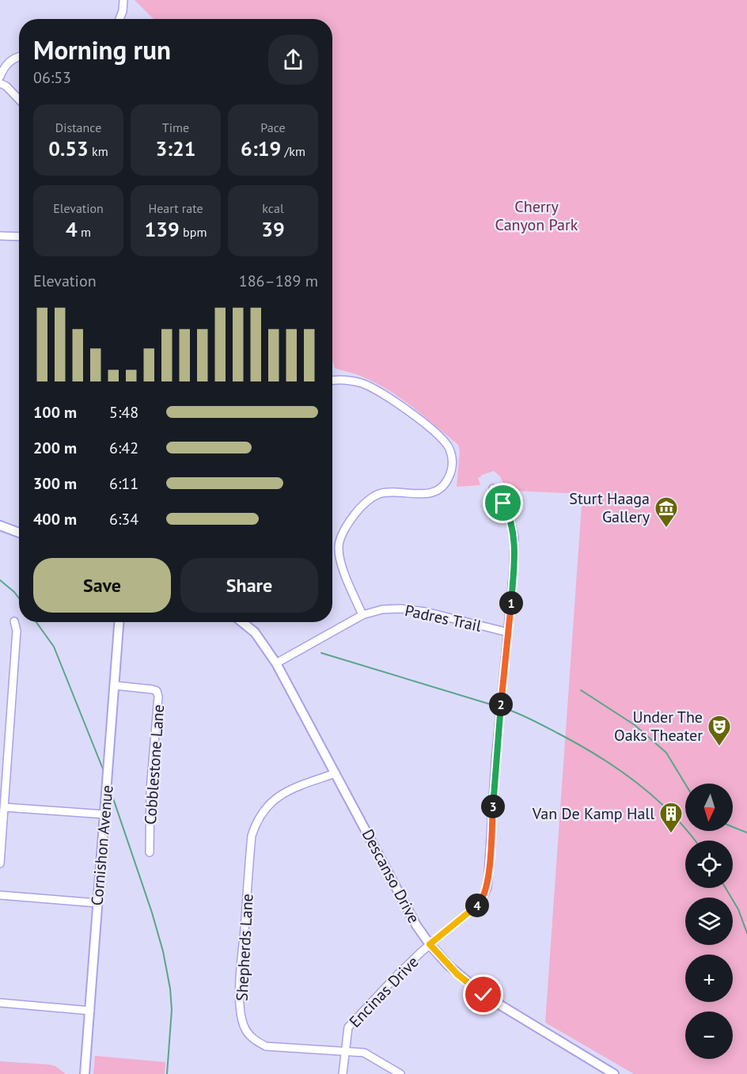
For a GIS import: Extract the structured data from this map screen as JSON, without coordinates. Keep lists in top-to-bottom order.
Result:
{
  "streets": {
    "street": [
      "Padres Trail",
      "Cobblestone Lane",
      "Cornishon Avenue",
      "Descanso Drive",
      "Shepherds Lane",
      "Encinas Drive"
    ]
  },
  "crossings": [
    ["Padres Trail", "Descanso Drive"],
    ["Padres Trail", "Encinas Drive"],
    ["Cobblestone Lane", "Cornishon Avenue"],
    ["Descanso Drive", "Shepherds Lane"],
    ["Descanso Drive", "Encinas Drive"],
    ["Shepherds Lane", "Encinas Drive"]
  ],
  "parks": ["Cherry Canyon Park"],
  "places": {
    "museum": ["Sturt Haaga Gallery"],
    "theatre": ["Under The Oaks Theater"],
    "building": ["Van De Kamp Hall"]
  },
  "north": "bottom",
  "page": {
    "heading": ["Morning run", "06:53"],
    "stats": [
      ["Distance", "0.53 km"],
      ["Time", "3:21"],
      ["Pace", "6:19 /km"],
      ["Elevation", "4 m"],
      ["Heart rate", "139 bpm"],
      ["kcal", "39"]
    ],
    "chart": ["Elevation", "186–189 m"],
    "list": [
      {
        "name": "100 m",
        "note": "5:48"
      },
      {
        "name": "200 m",
        "note": "6:42"
      },
      {
        "name": "300 m",
        "note": "6:11"
      },
      {
        "name": "400 m",
        "note": "6:34"
      }
    ],
    "buttons": ["Save", "Share"],
    "pins": [
      "1",
      "2",
      "3",
      "4"
    ],
    "map_buttons": ["+", "−"]
  }
}
